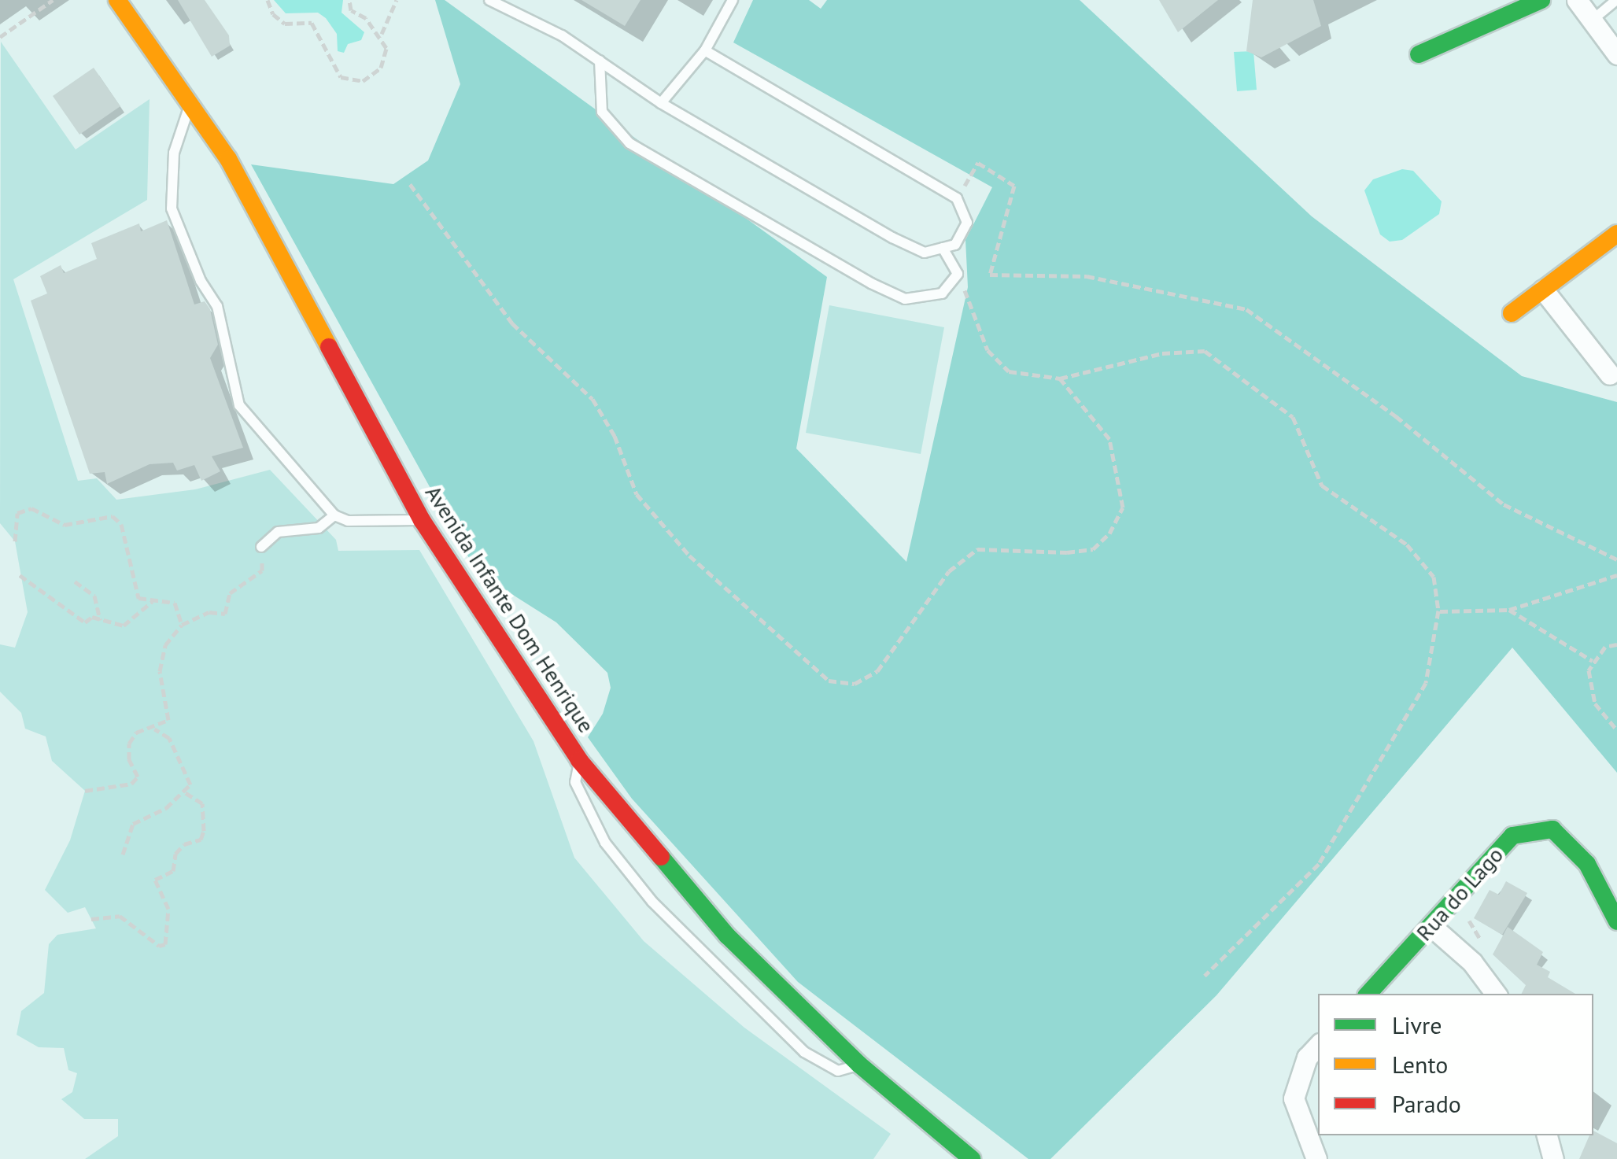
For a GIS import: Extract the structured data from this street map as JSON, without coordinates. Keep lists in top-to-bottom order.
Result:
{
  "streets": {
    "street": ["Avenida Infante Dom Henrique", "Rua do Lago"]
  },
  "legend": ["Livre", "Lento", "Parado"]
}
